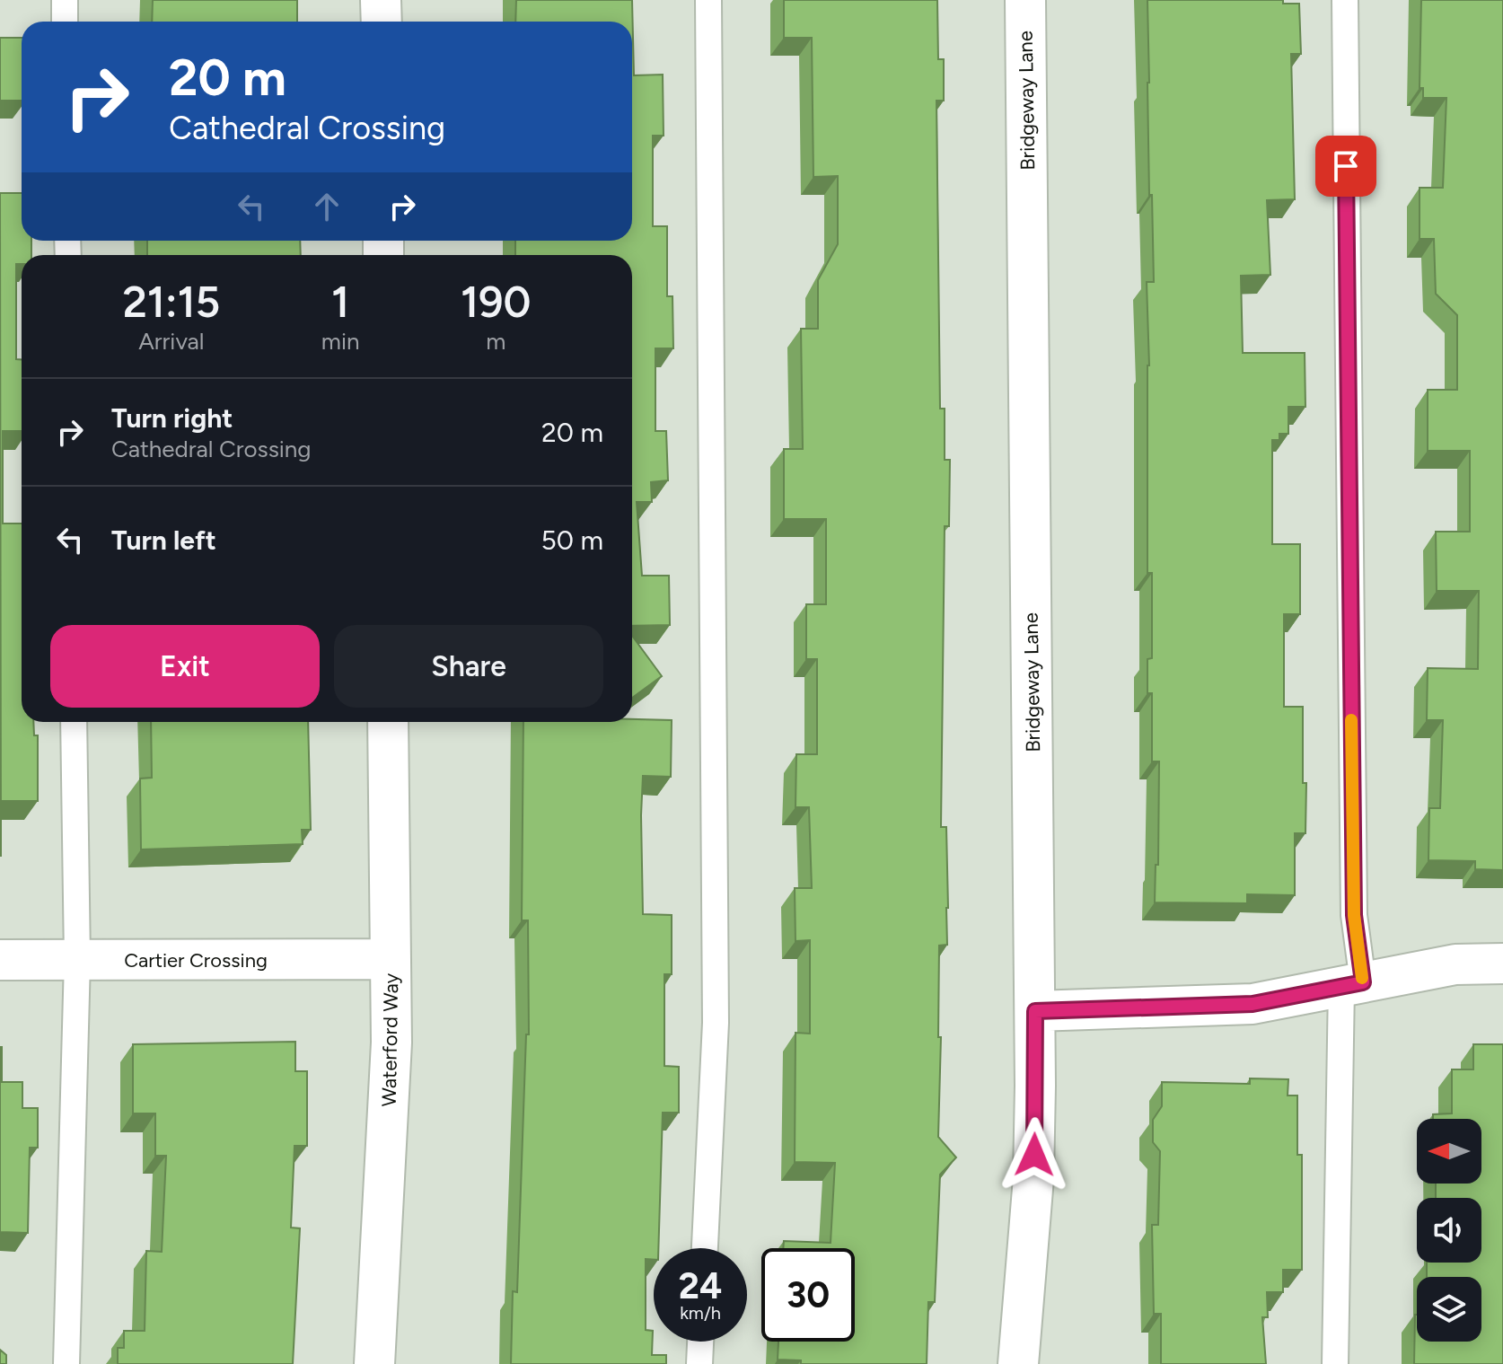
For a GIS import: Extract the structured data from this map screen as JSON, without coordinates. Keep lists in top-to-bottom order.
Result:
{
  "streets": {
    "street": ["Bridgeway Lane", "Cartier Crossing", "Waterford Way"]
  },
  "crossings": [
    ["Cartier Crossing", "Waterford Way"]
  ],
  "north": "left",
  "page": {
    "turn": ["20 m", "Cathedral Crossing"],
    "eta": [
      "21:15",
      "Arrival",
      "1",
      "min",
      "190",
      "m"
    ],
    "list": [
      {
        "name": "Turn right",
        "note": "Cathedral Crossing",
        "value": "20 m"
      },
      {
        "name": "Turn left",
        "value": "50 m"
      }
    ],
    "buttons": ["Exit", "Share"],
    "speed": "24 km/h",
    "limit": "30"
  }
}
